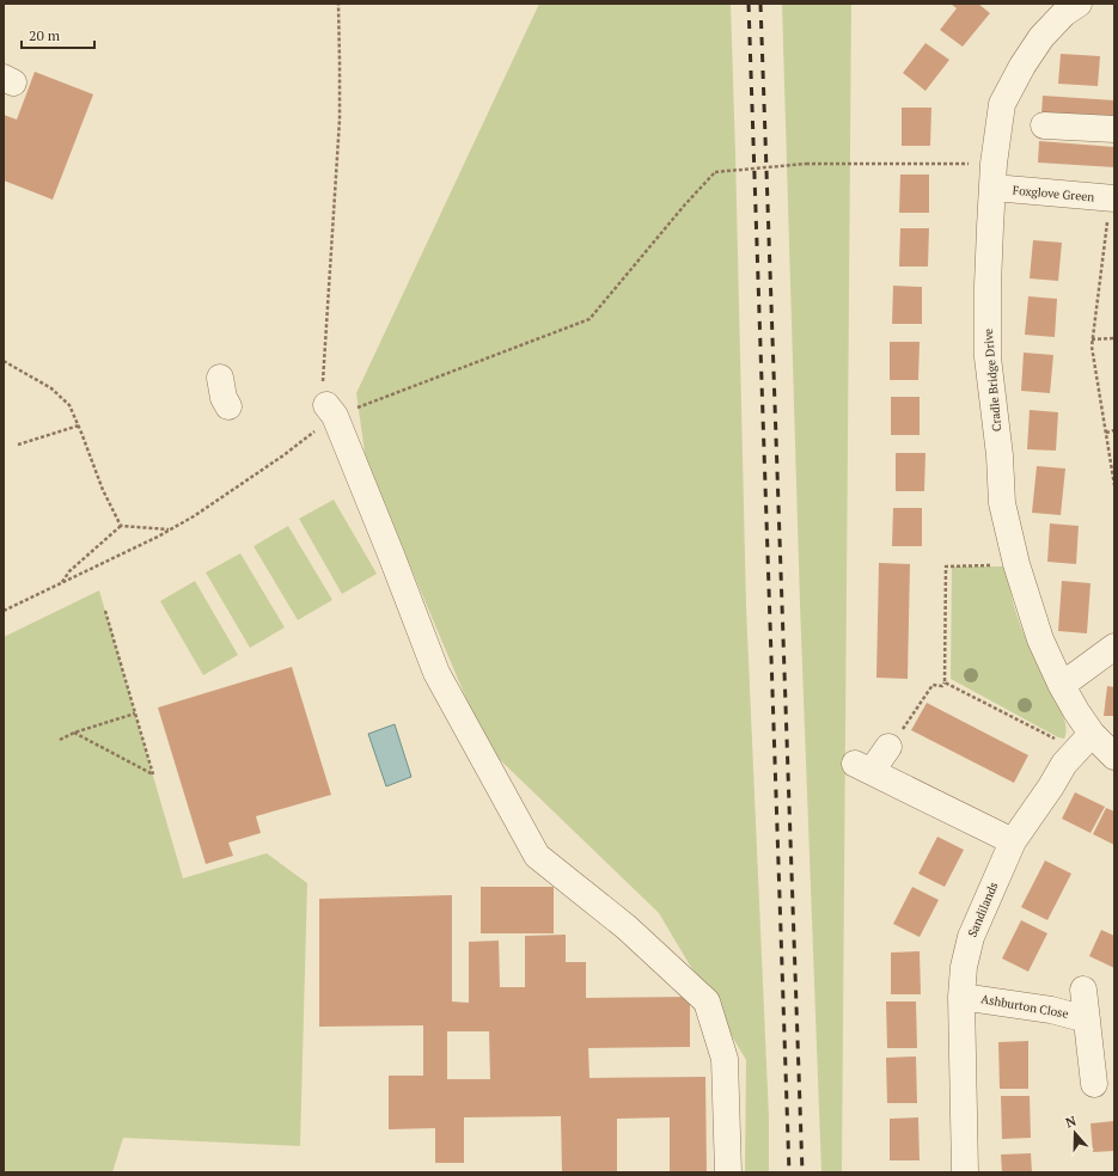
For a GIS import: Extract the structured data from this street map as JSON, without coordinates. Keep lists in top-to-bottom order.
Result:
{
  "streets": {
    "street": [
      "Foxglove Green",
      "Cradle Bridge Drive",
      "Sandilands",
      "Ashburton Close"
    ]
  },
  "crossings": [
    ["Foxglove Green", "Cradle Bridge Drive"],
    ["Cradle Bridge Drive", "Sandilands"],
    ["Sandilands", "Ashburton Close"]
  ],
  "scale_bar": "20 m",
  "north": "top"
}
